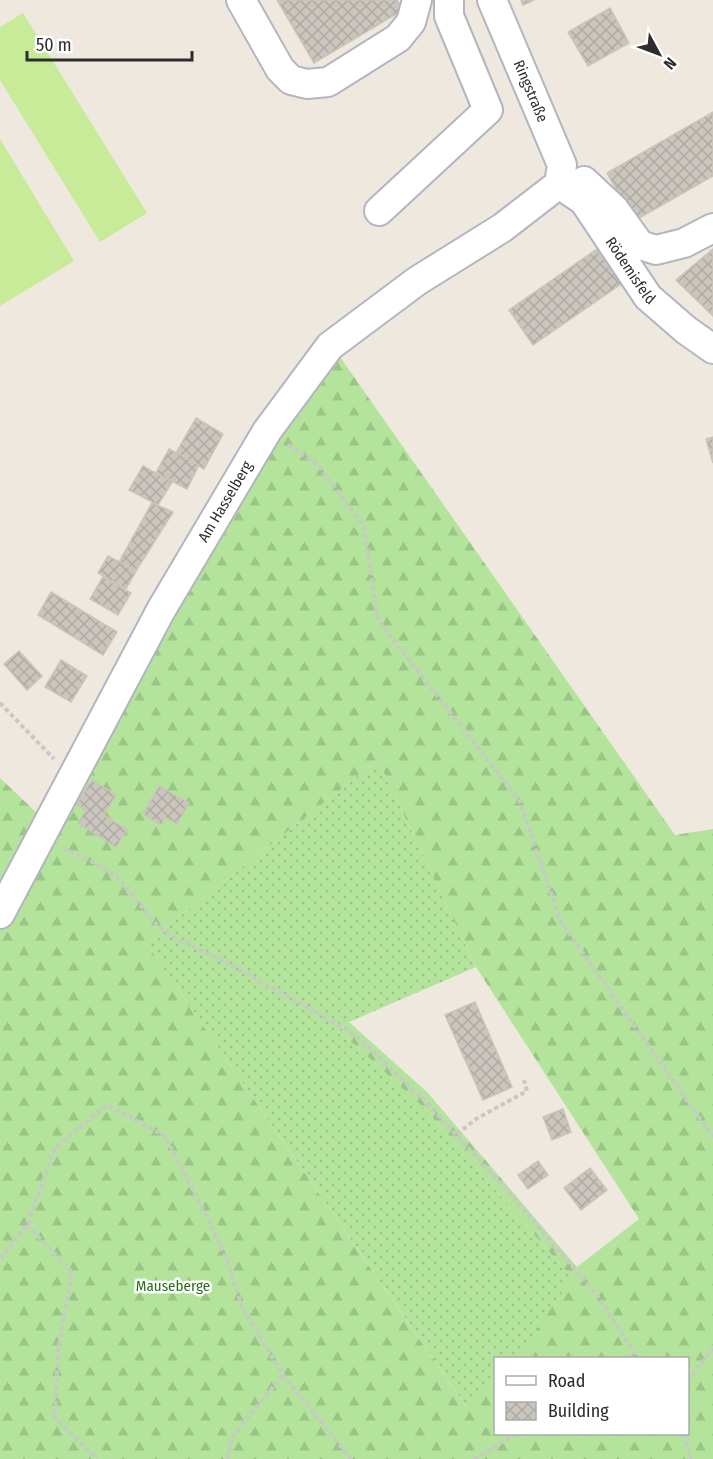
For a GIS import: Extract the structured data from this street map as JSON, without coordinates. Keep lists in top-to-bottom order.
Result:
{
  "streets": {
    "street": ["Ringstraße", "Rödemisfeld", "Am Hasselberg"]
  },
  "crossings": [
    ["Ringstraße", "Rödemisfeld"],
    ["Ringstraße", "Am Hasselberg"],
    ["Rödemisfeld", "Am Hasselberg"]
  ],
  "parks": ["Mauseberge"],
  "legend": ["Road", "Building"],
  "scale_bar": "50 m",
  "north": "bottom right"
}
